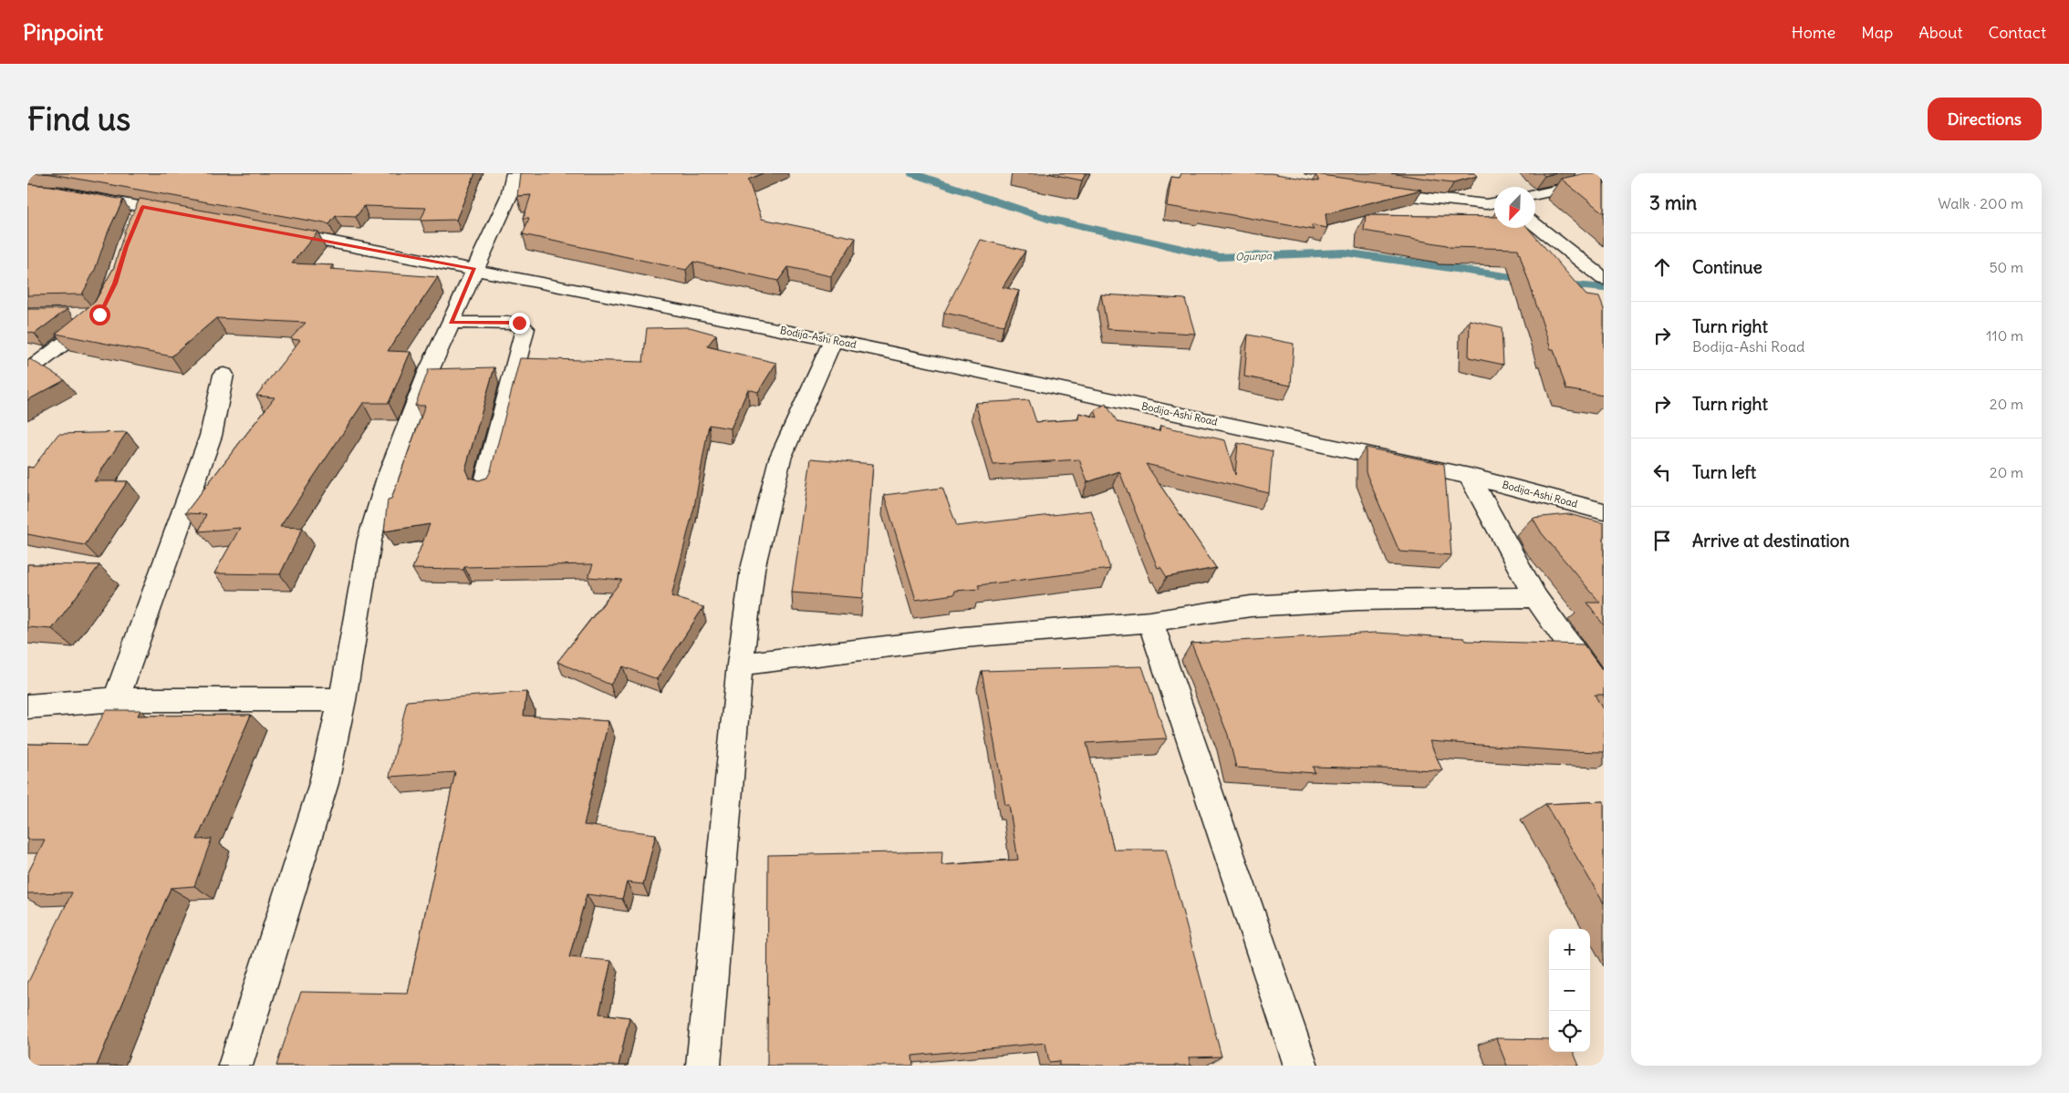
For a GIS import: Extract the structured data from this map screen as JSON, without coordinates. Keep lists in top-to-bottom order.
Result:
{
  "streets": {
    "street": ["Bodija-Ashi Road"]
  },
  "water": ["Ogunpa"],
  "north": "bottom left",
  "page": {
    "header": "Pinpoint",
    "nav": [
      "Home",
      "Map",
      "About",
      "Contact"
    ],
    "buttons": "Directions",
    "title": "Find us",
    "heading": ["3 min", "Walk · 200 m"],
    "list": [
      ["Continue", "50 m"],
      ["Turn right", "Bodija-Ashi Road", "110 m"],
      ["Turn right", "20 m"],
      ["Turn left", "20 m"],
      "Arrive at destination"
    ],
    "map_buttons": ["+", "−"]
  }
}
